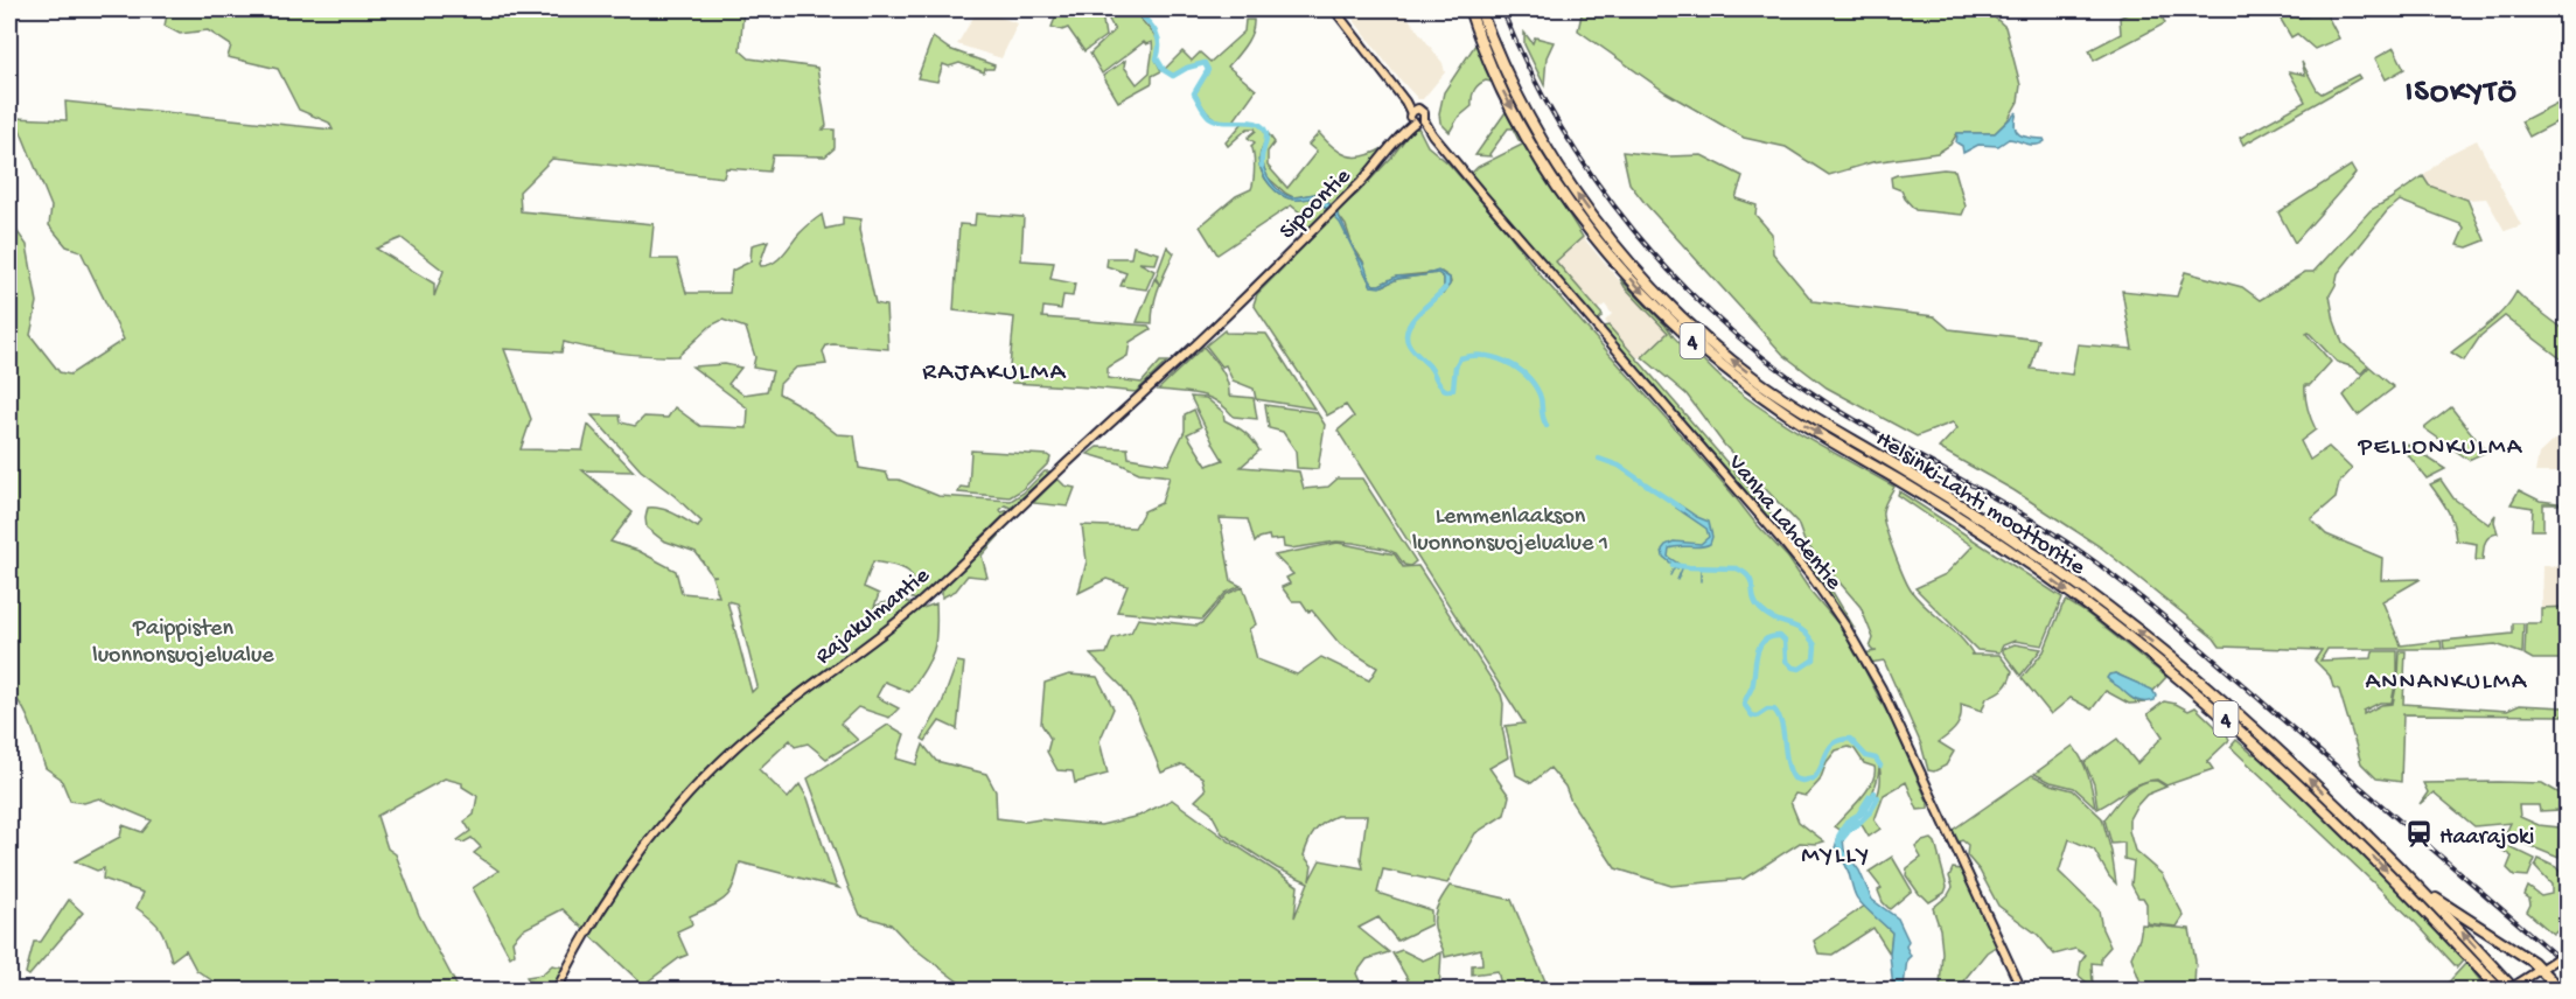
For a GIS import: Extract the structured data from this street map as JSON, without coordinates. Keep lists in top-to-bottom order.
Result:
{
  "streets": {
    "highway": ["4", "Helsinki-Lahti moottoritie"],
    "main road": ["Sipoontie", "Vanha Lahdentie", "Rajakulmantie"]
  },
  "crossings": [
    ["Sipoontie", "Vanha Lahdentie"],
    ["Sipoontie", "Rajakulmantie"]
  ],
  "districts": [
    "ISOKYTÖ",
    "RAJAKULMA",
    "PELLONKULMA",
    "ANNANKULMA",
    "MYLLY"
  ],
  "parks": ["Lemmenlaakson luonnonsuojelualue 1", "Paippisten luonnonsuojelualue"],
  "places": {
    "station": ["Haarajoki"]
  }
}
